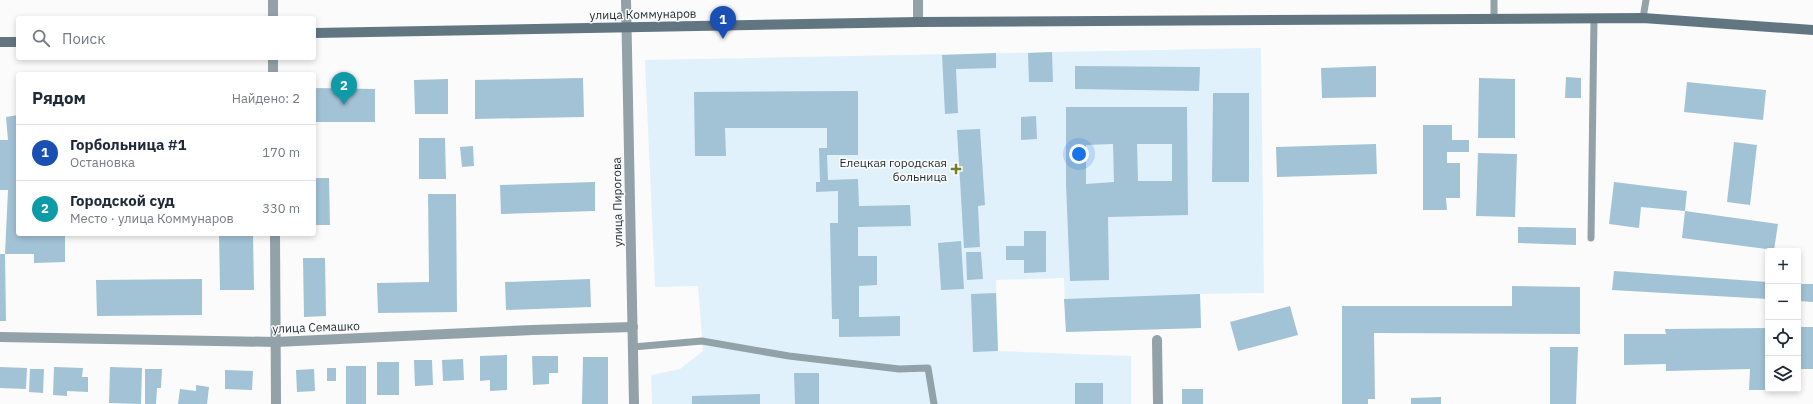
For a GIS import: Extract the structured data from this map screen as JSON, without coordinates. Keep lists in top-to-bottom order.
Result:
{
  "streets": {
    "main road": ["улица Коммунаров"],
    "street": ["улица Пирогова", "улица Семашко"]
  },
  "crossings": [
    ["улица Коммунаров", "улица Пирогова"],
    ["улица Пирогова", "улица Семашко"]
  ],
  "places": {
    "health": ["Елецкая городская больница"]
  },
  "page": {
    "pins": ["1", "2"],
    "search": "Поиск",
    "heading": ["Рядом", "Найдено: 2"],
    "list": [
      {
        "mark": "1",
        "name": "Горбольница #1",
        "note": "Остановка",
        "value": "170 m"
      },
      {
        "mark": "2",
        "name": "Городской суд",
        "note": "Место · улица Коммунаров",
        "value": "330 m"
      }
    ],
    "map_buttons": ["+", "−"]
  }
}
